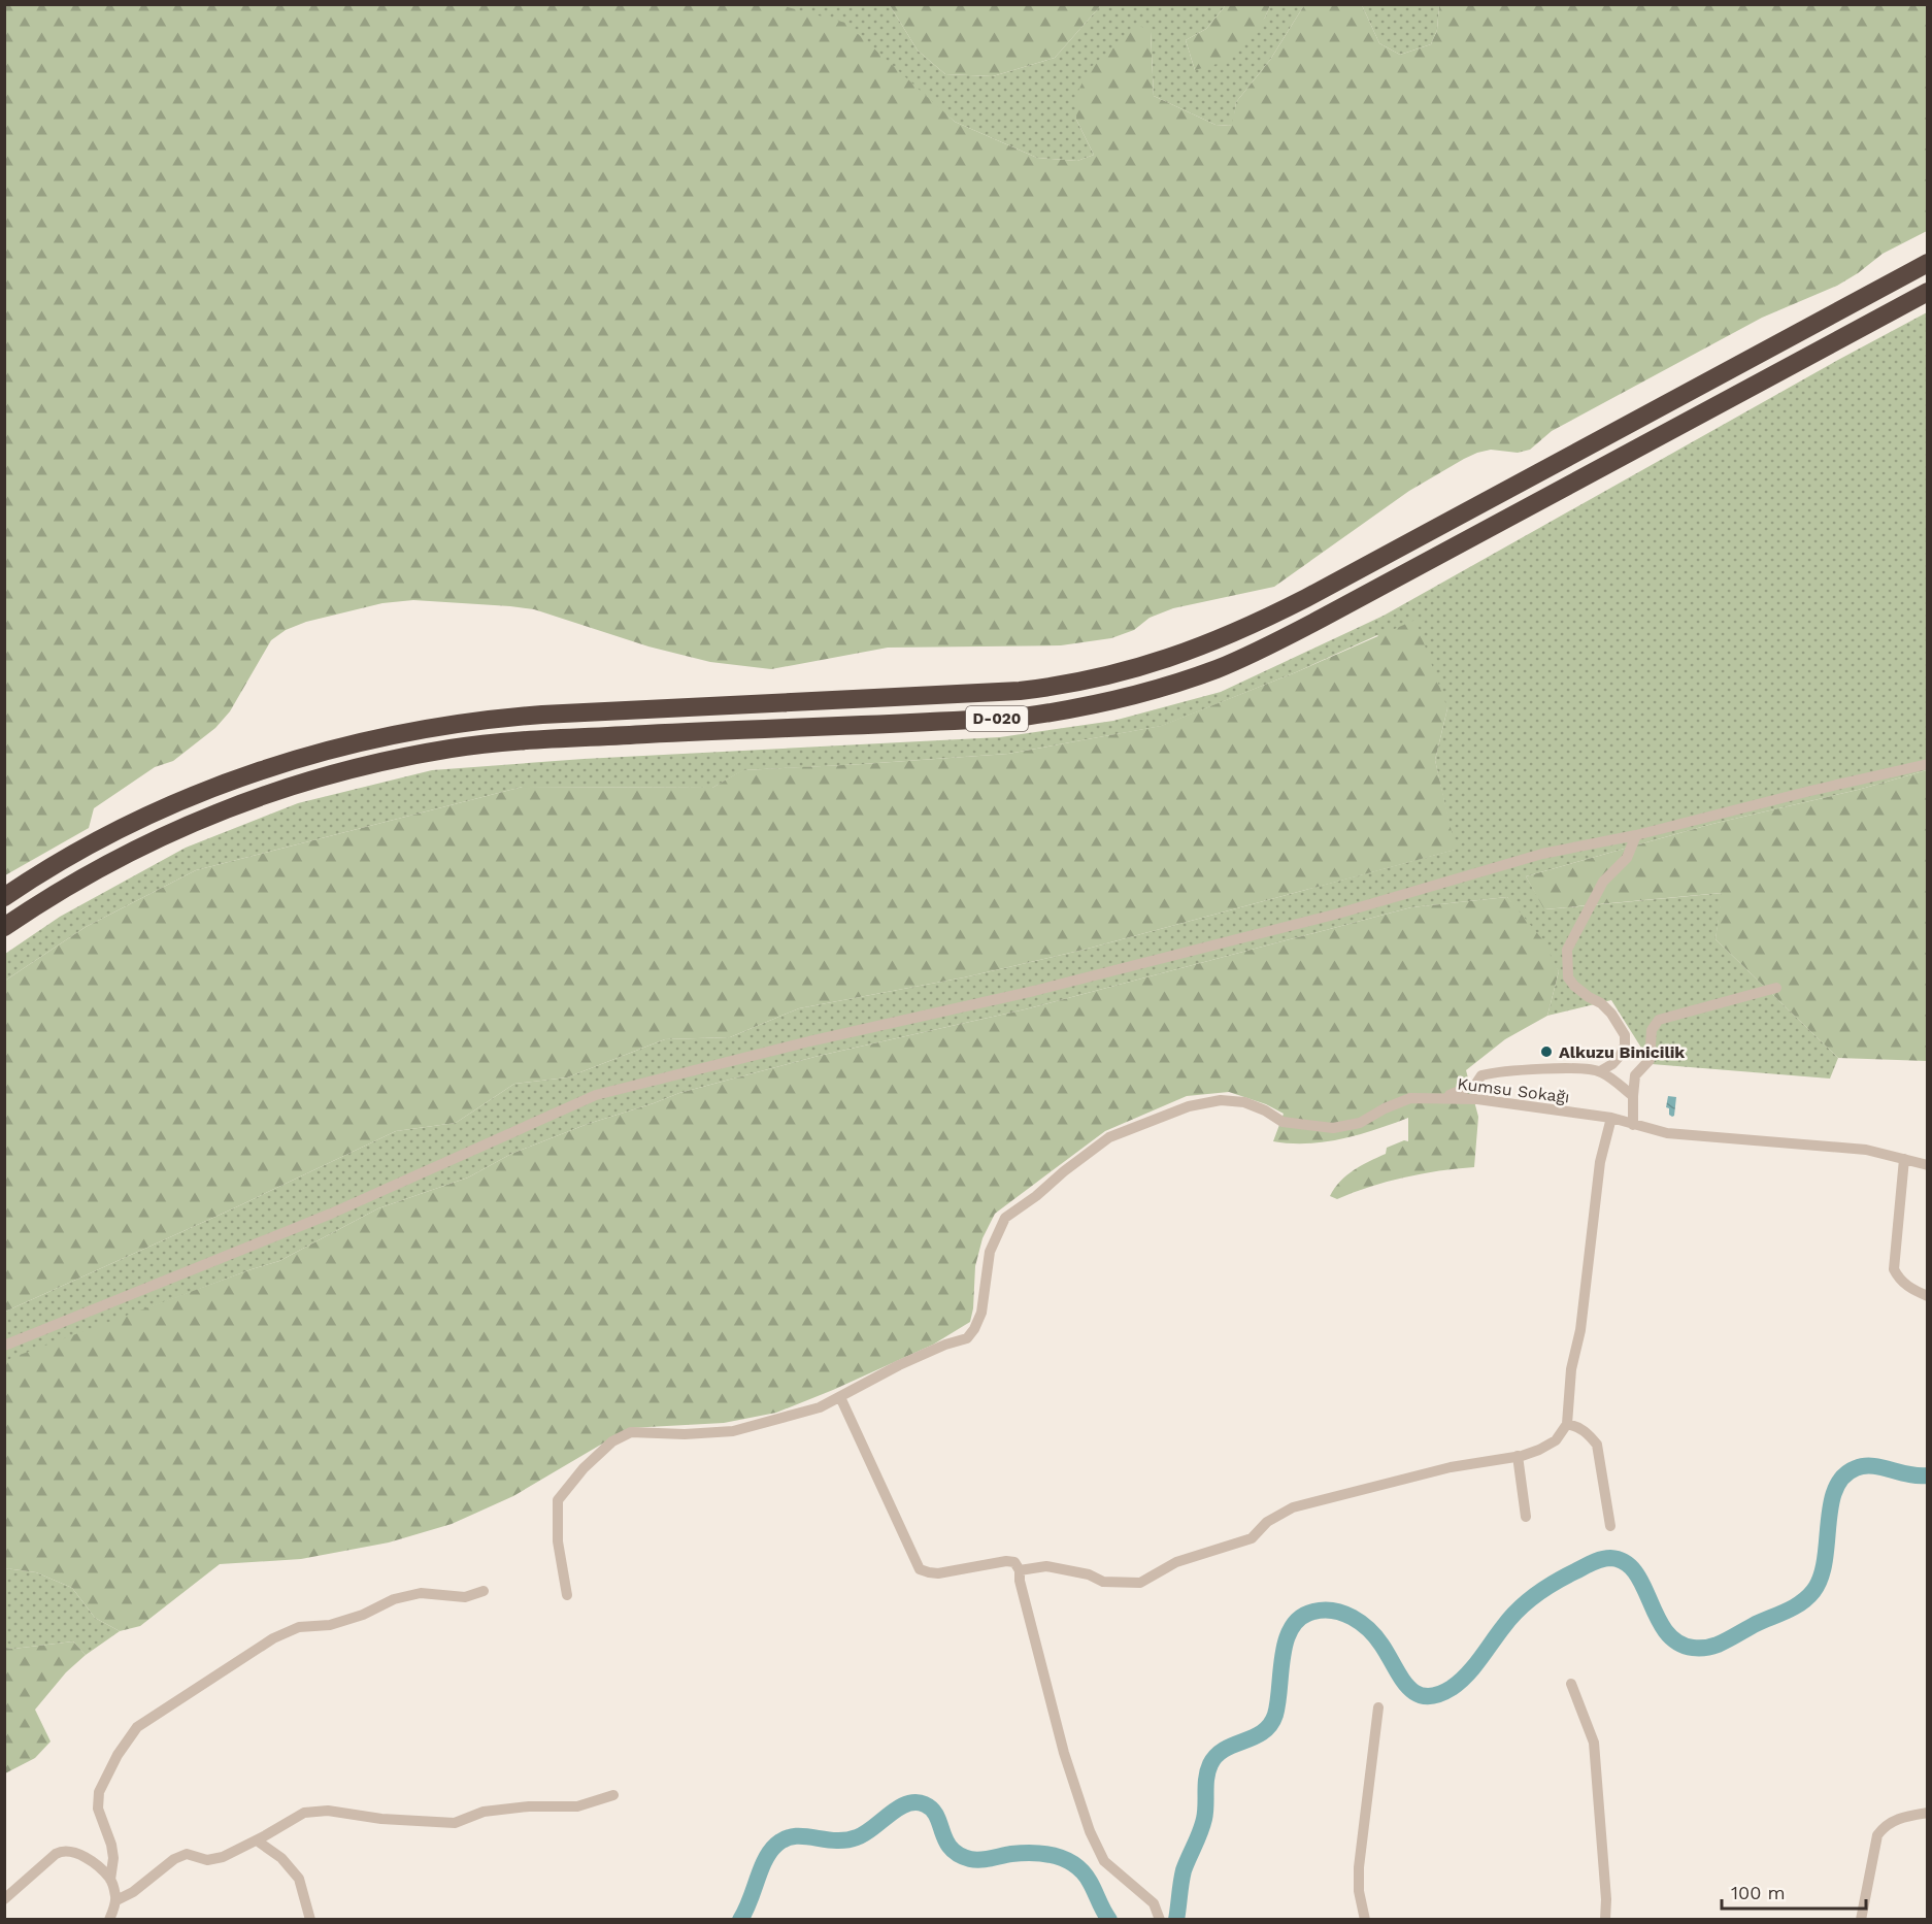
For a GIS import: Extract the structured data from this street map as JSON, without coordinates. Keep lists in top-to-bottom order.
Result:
{
  "streets": {
    "highway": ["D-020"],
    "street": ["Kumsu Sokağı"]
  },
  "places": ["Alkuzu Binicilik"],
  "scale_bar": "100 m"
}
